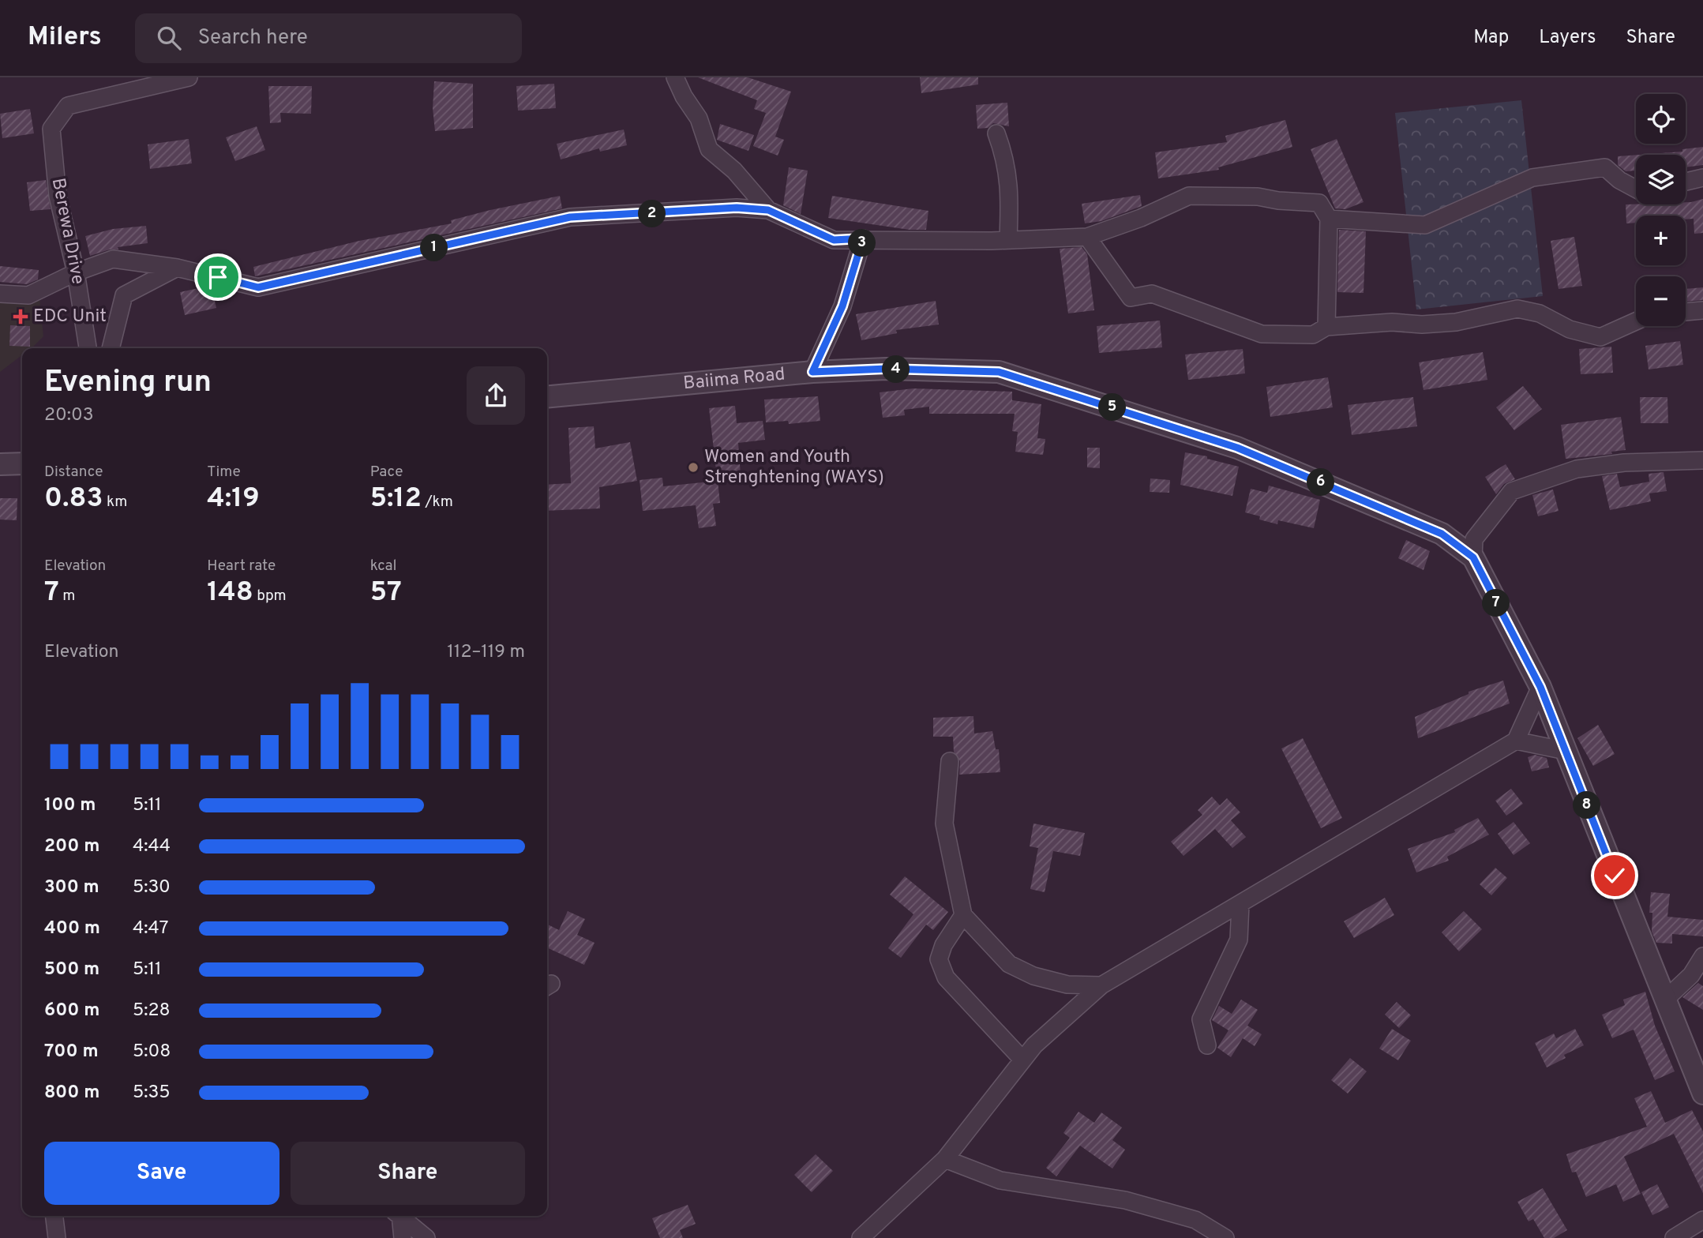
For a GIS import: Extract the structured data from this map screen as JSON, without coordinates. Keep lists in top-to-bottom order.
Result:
{
  "streets": {
    "street": ["Berewa Drive", "Baiima Road"]
  },
  "places": {
    "health": ["EDC Unit"],
    "other": ["Women and Youth Strenghtening (WAYS)"]
  },
  "page": {
    "header": "Milers",
    "search": "Search here",
    "nav": ["Map", "Layers", "Share"],
    "map_buttons": ["+", "−"],
    "pins": [
      "2",
      "3",
      "1",
      "4",
      "5",
      "6",
      "7",
      "8"
    ],
    "heading": ["Evening run", "20:03"],
    "stats": [
      ["Distance", "0.83 km"],
      ["Time", "4:19"],
      ["Pace", "5:12 /km"],
      ["Elevation", "7 m"],
      ["Heart rate", "148 bpm"],
      ["kcal", "57"]
    ],
    "chart": ["Elevation", "112–119 m"],
    "list": [
      {
        "name": "100 m",
        "note": "5:11"
      },
      {
        "name": "200 m",
        "note": "4:44"
      },
      {
        "name": "300 m",
        "note": "5:30"
      },
      {
        "name": "400 m",
        "note": "4:47"
      },
      {
        "name": "500 m",
        "note": "5:11"
      },
      {
        "name": "600 m",
        "note": "5:28"
      },
      {
        "name": "700 m",
        "note": "5:08"
      },
      {
        "name": "800 m",
        "note": "5:35"
      }
    ],
    "buttons": ["Save", "Share"]
  }
}
